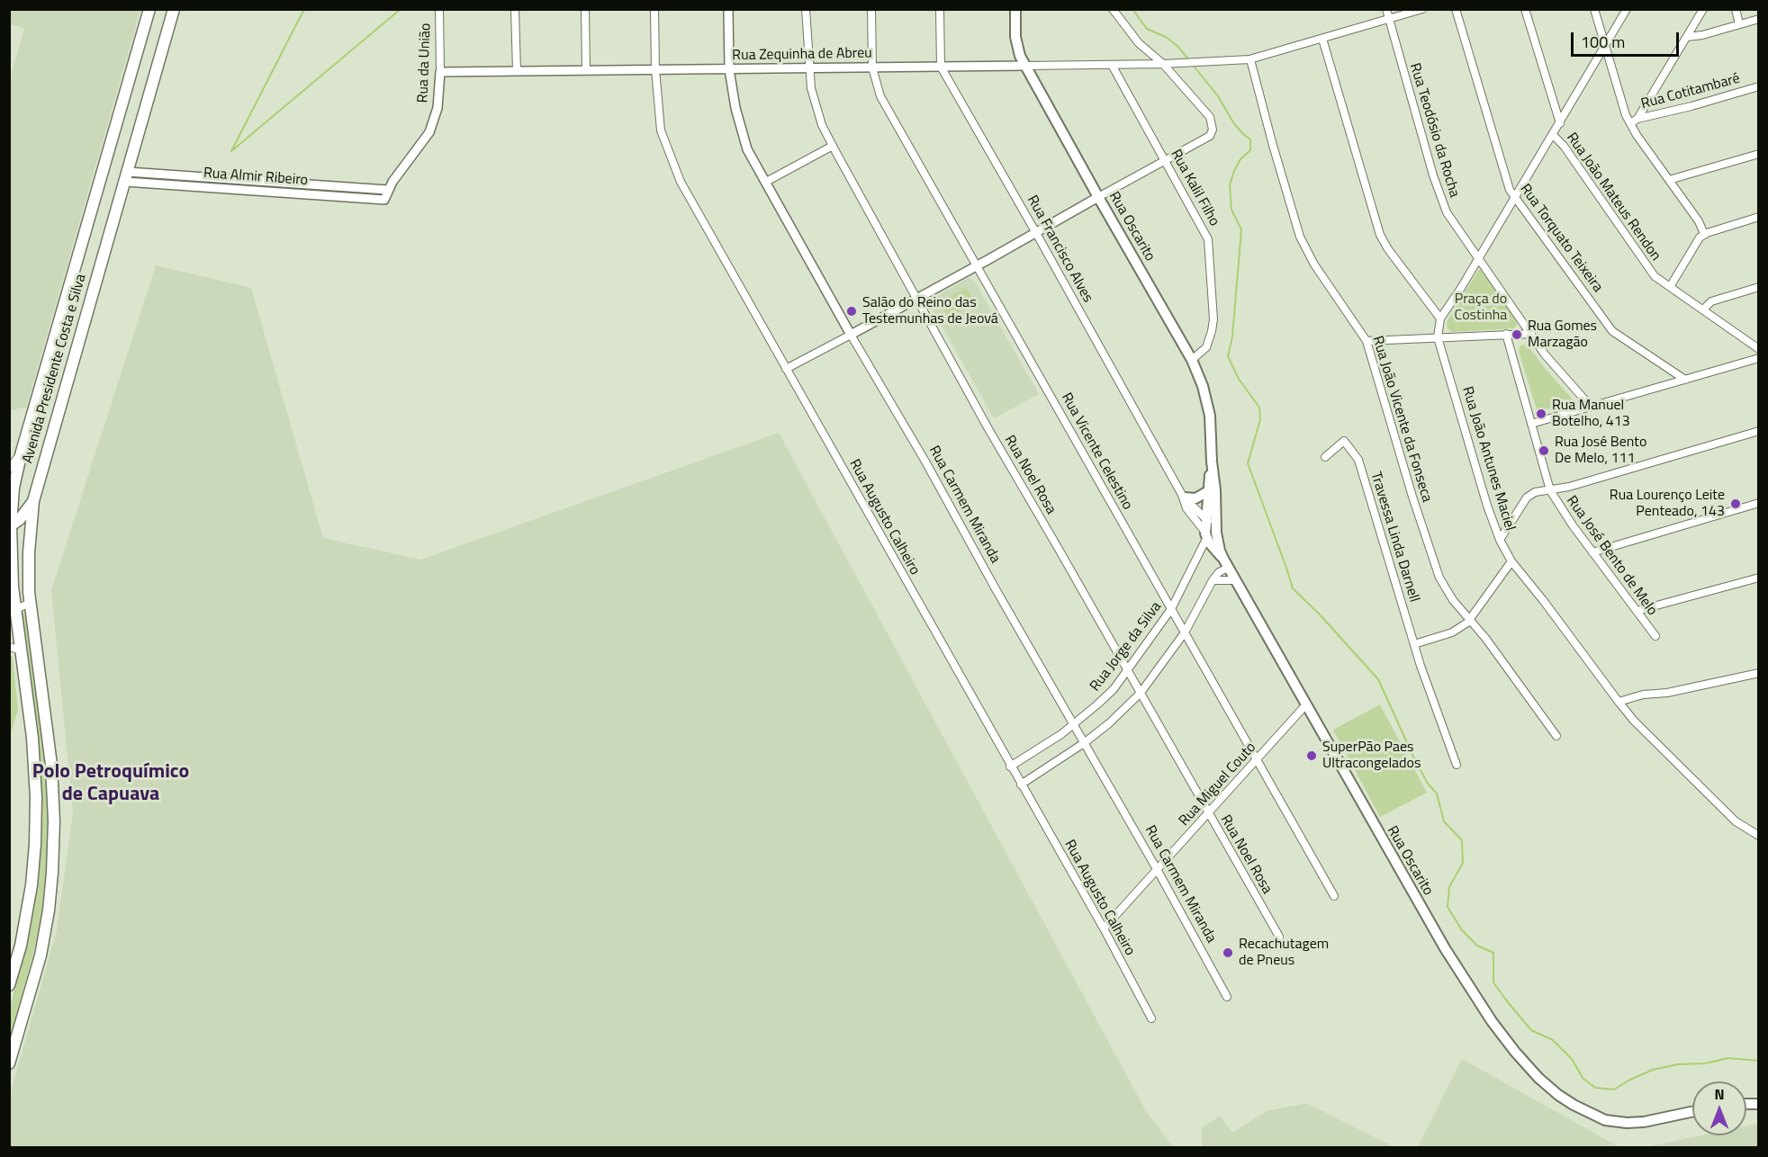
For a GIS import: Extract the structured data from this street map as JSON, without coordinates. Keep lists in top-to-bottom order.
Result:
{
  "streets": {
    "highway": ["Avenida Presidente Costa e Silva"],
    "main road": ["Rua Oscarito"],
    "street": [
      "Rua Zequinha de Abreu",
      "Rua da União",
      "Rua Cotitambaré",
      "Rua Teodósio da Rocha",
      "Rua Almir Ribeiro",
      "Rua Kalil Filho",
      "Rua João Mateus Rendon",
      "Rua Torquato Teixeira",
      "Rua Francisco Alves",
      "Rua João Vicente da Fonseca",
      "Rua Vicente Celestino",
      "Rua João Antunes Maciel",
      "Rua Noel Rosa",
      "Rua Carmem Miranda",
      "Rua Augusto Calheiro",
      "Travessa Linda Darnell",
      "Rua José Bento de Melo",
      "Rua Jorge da Silva",
      "Rua Miguel Couto"
    ]
  },
  "crossings": [
    ["Rua Zequinha de Abreu", "Rua da União"],
    ["Rua Zequinha de Abreu", "Rua Teodósio da Rocha"],
    ["Rua Zequinha de Abreu", "Rua Kalil Filho"],
    ["Rua Zequinha de Abreu", "Rua Oscarito"],
    ["Rua Zequinha de Abreu", "Rua Francisco Alves"],
    ["Rua Zequinha de Abreu", "Rua João Vicente da Fonseca"],
    ["Rua Zequinha de Abreu", "Rua Vicente Celestino"],
    ["Rua Zequinha de Abreu", "Rua Noel Rosa"],
    ["Rua Zequinha de Abreu", "Rua Carmem Miranda"],
    ["Rua Zequinha de Abreu", "Rua Augusto Calheiro"],
    ["Rua da União", "Rua Almir Ribeiro"],
    ["Rua Almir Ribeiro", "Avenida Presidente Costa e Silva"],
    ["Rua Kalil Filho", "Rua Oscarito"],
    ["Rua Oscarito", "Rua Francisco Alves"],
    ["Rua Oscarito", "Rua Jorge da Silva"],
    ["Rua Oscarito", "Rua Miguel Couto"],
    ["Rua Francisco Alves", "Rua Jorge da Silva"],
    ["Rua Vicente Celestino", "Rua Jorge da Silva"],
    ["Rua Vicente Celestino", "Rua Miguel Couto"],
    ["Rua Noel Rosa", "Rua Jorge da Silva"],
    ["Rua Noel Rosa", "Rua Miguel Couto"],
    ["Rua Carmem Miranda", "Rua Jorge da Silva"],
    ["Rua Carmem Miranda", "Rua Miguel Couto"],
    ["Rua Augusto Calheiro", "Rua Jorge da Silva"],
    ["Rua Augusto Calheiro", "Rua Miguel Couto"]
  ],
  "districts": ["Polo Petroquímico de Capuava"],
  "parks": ["Praça do Costinha"],
  "places": [
    "Salão do Reino das Testemunhas de Jeová",
    "Rua Gomes Marzagão",
    "Rua Manuel Botelho, 413",
    "Rua José Bento De Melo, 111",
    "Rua Lourenço Leite Penteado, 143",
    "SuperPão Paes Ultracongelados",
    "Recachutagem de Pneus"
  ],
  "scale_bar": "100 m",
  "north": "top"
}
